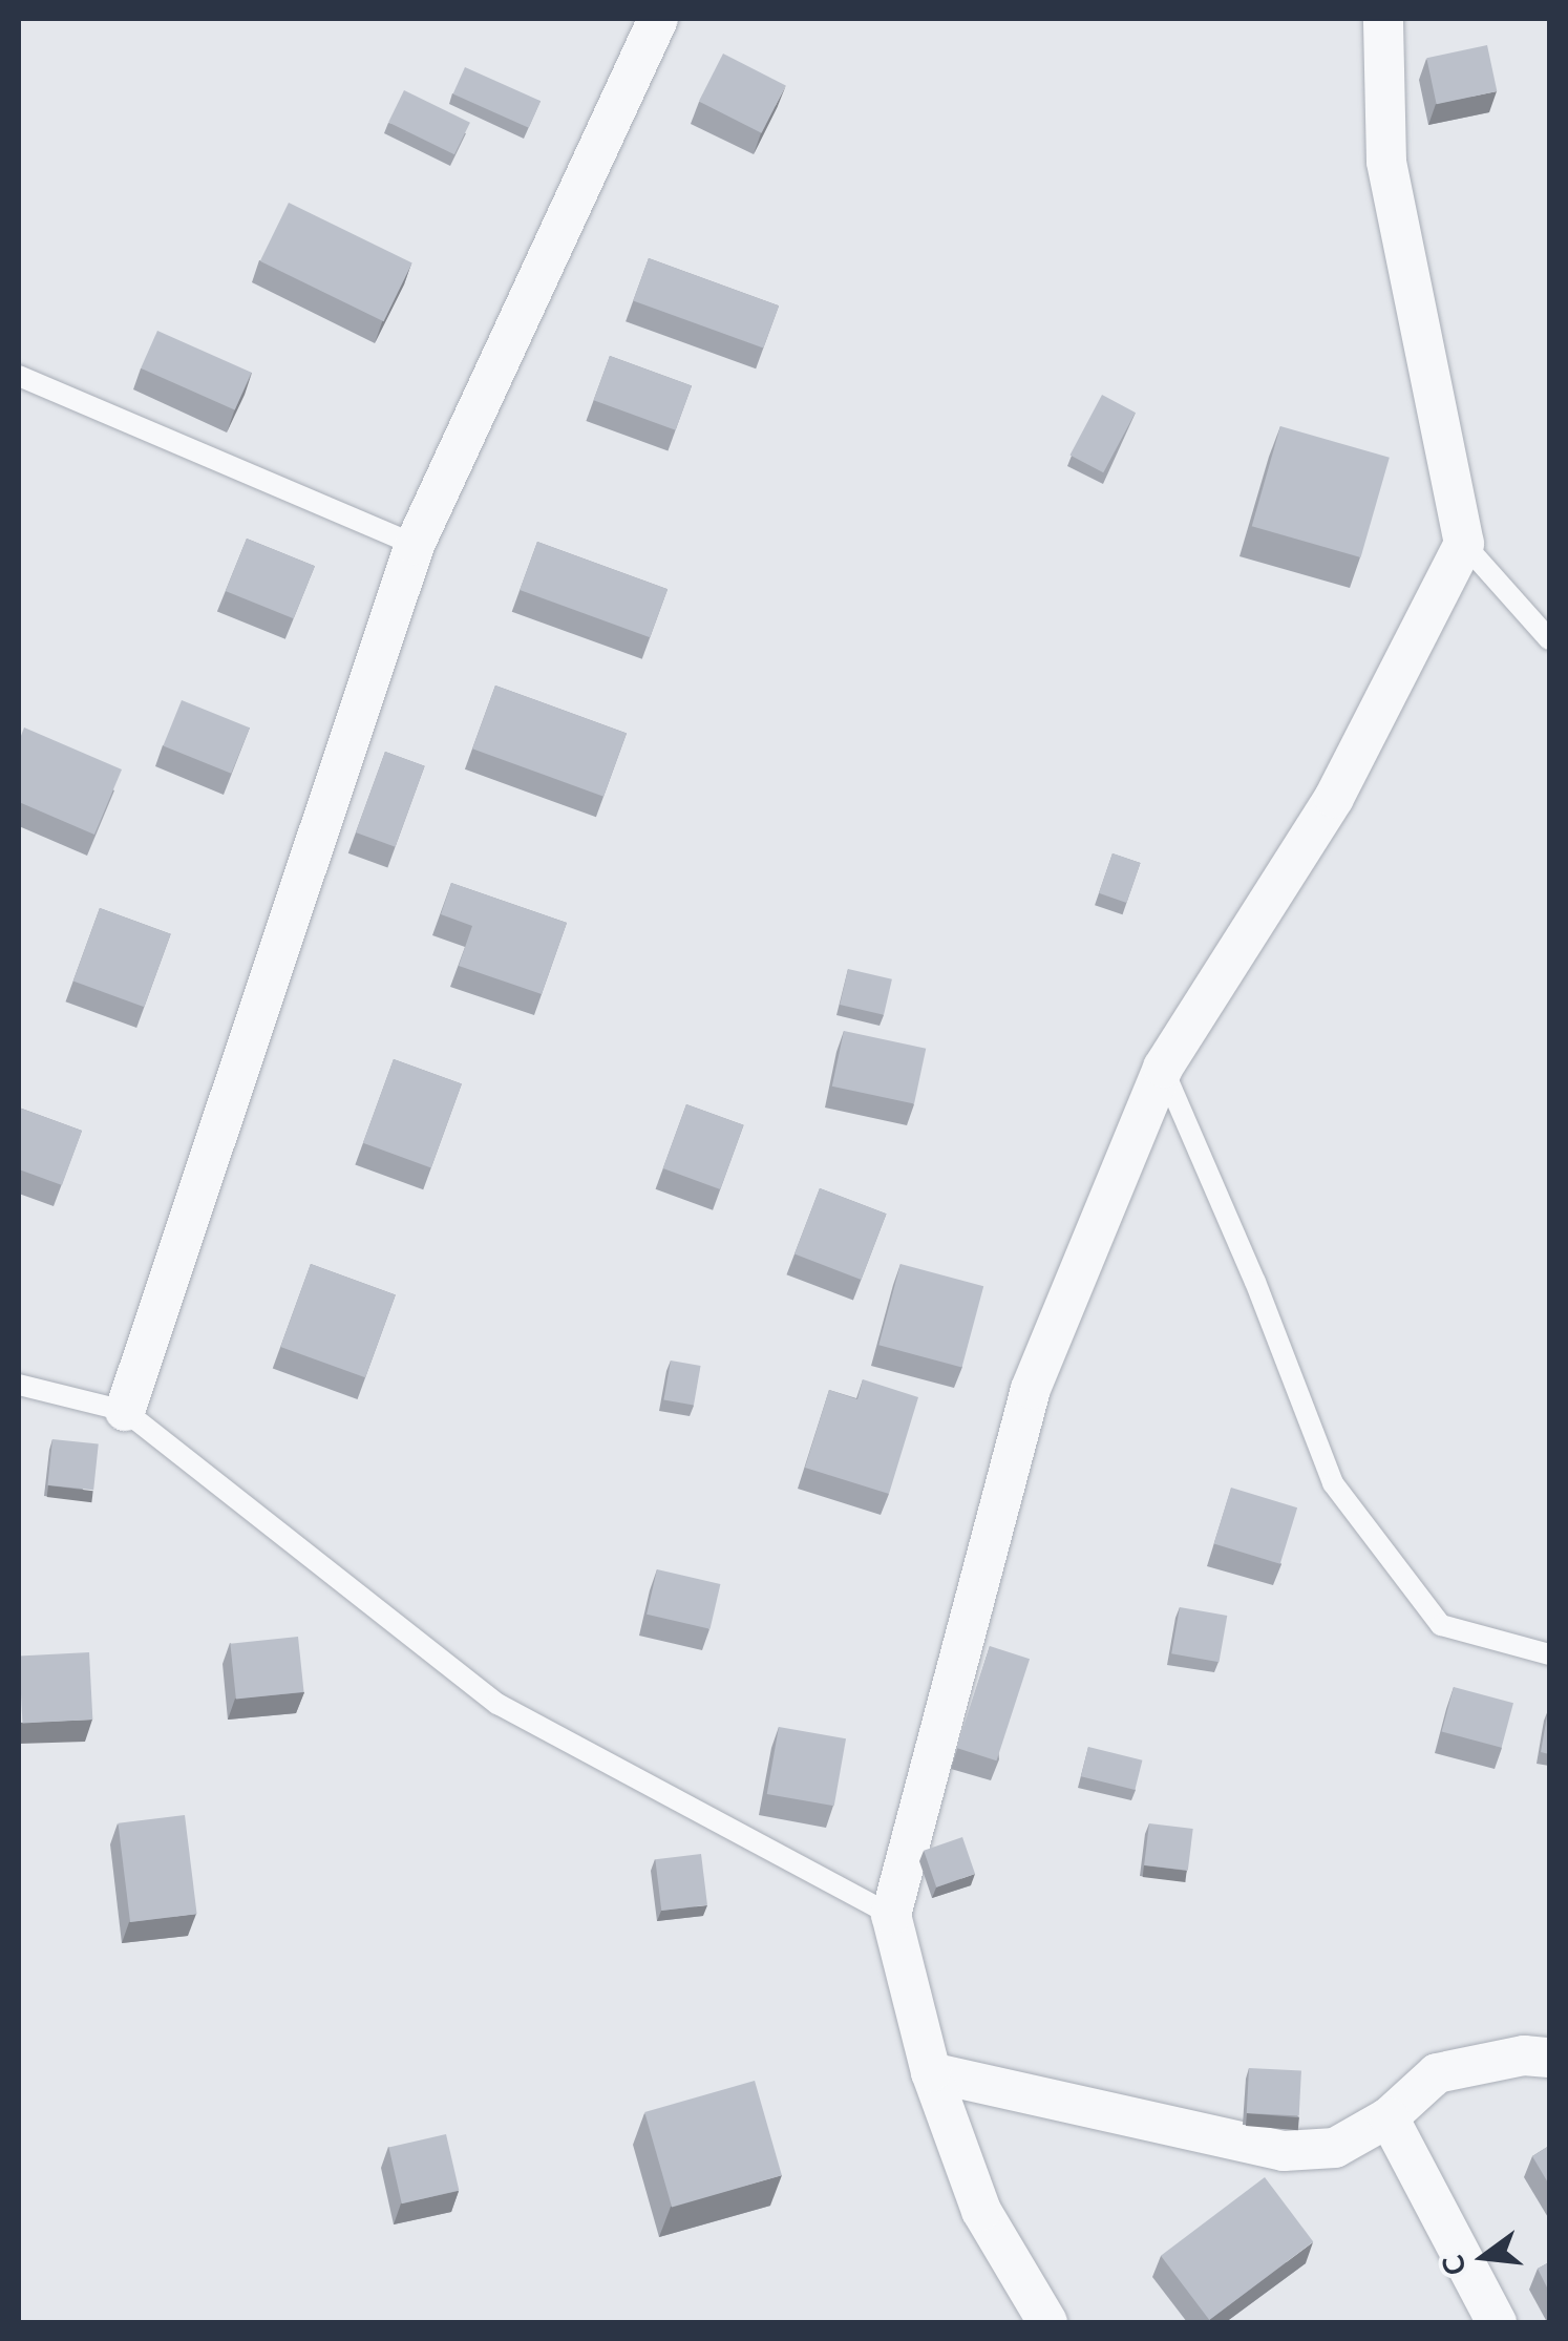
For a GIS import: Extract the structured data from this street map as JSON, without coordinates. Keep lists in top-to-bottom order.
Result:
{
  "north": "left"
}
